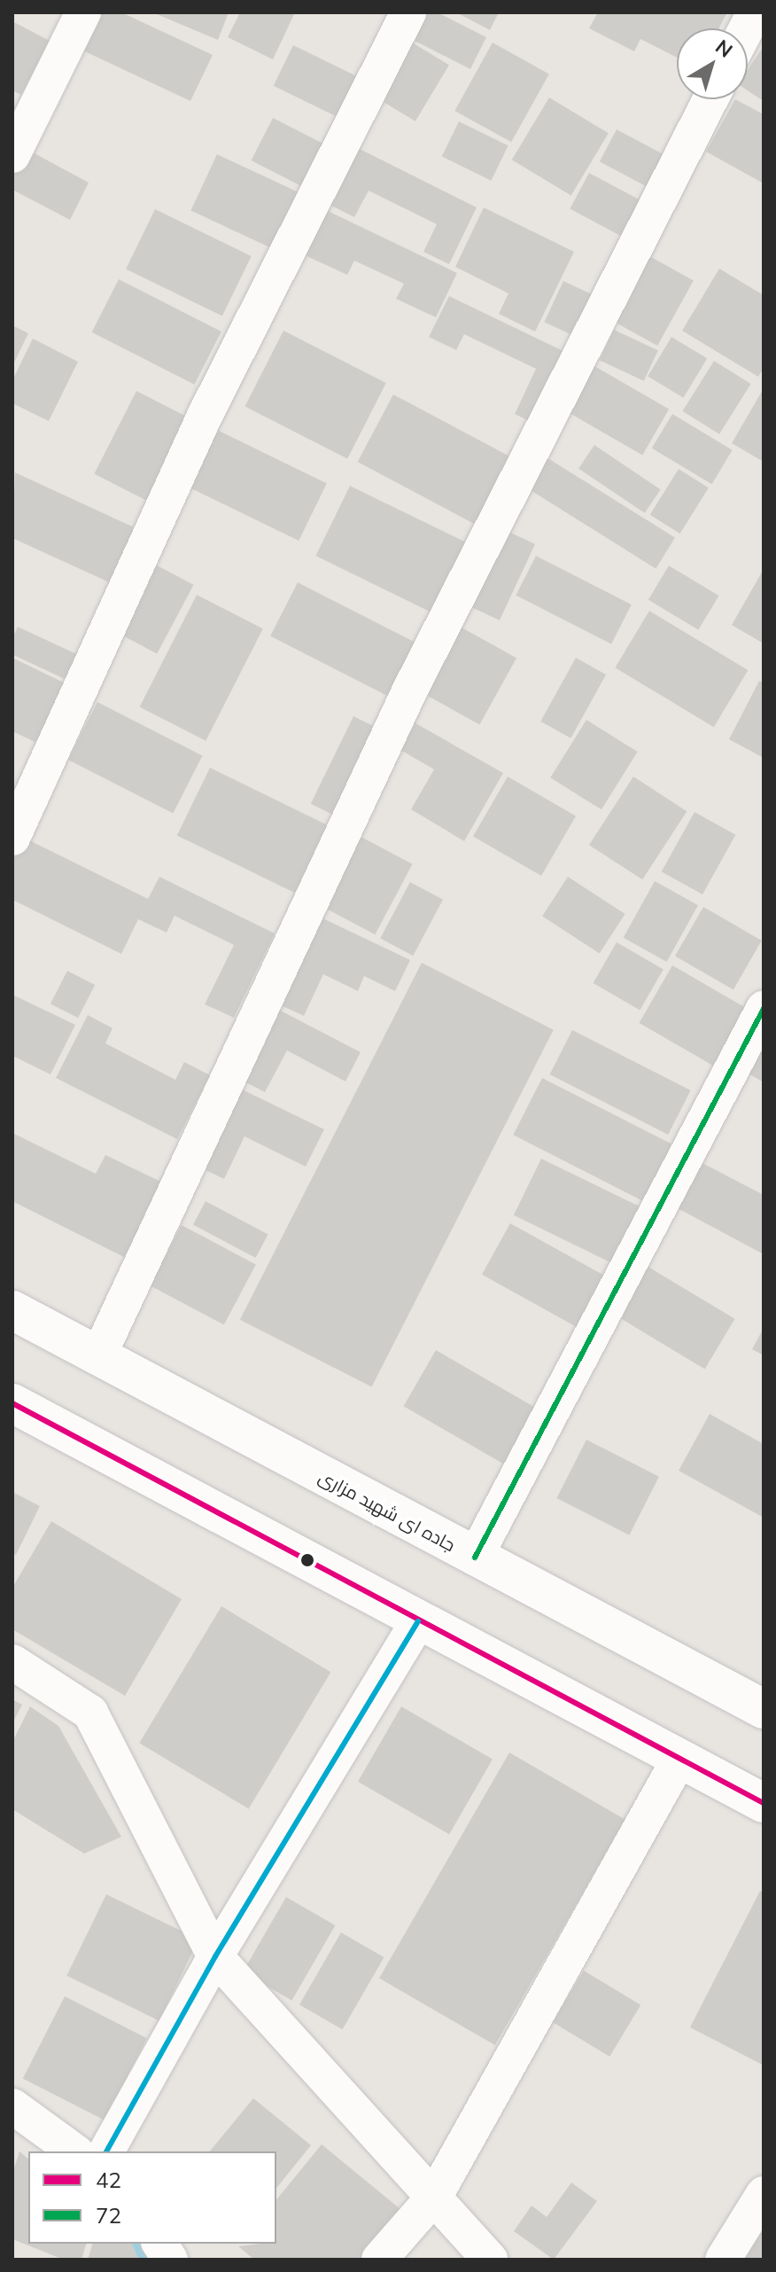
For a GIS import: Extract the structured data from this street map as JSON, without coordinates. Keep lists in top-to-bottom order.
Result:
{
  "streets": {
    "main road": ["جاده ای شهید مزاری"]
  },
  "lines": ["transit line 72", "transit line 42"],
  "legend": ["42", "72"],
  "north": "top right"
}
